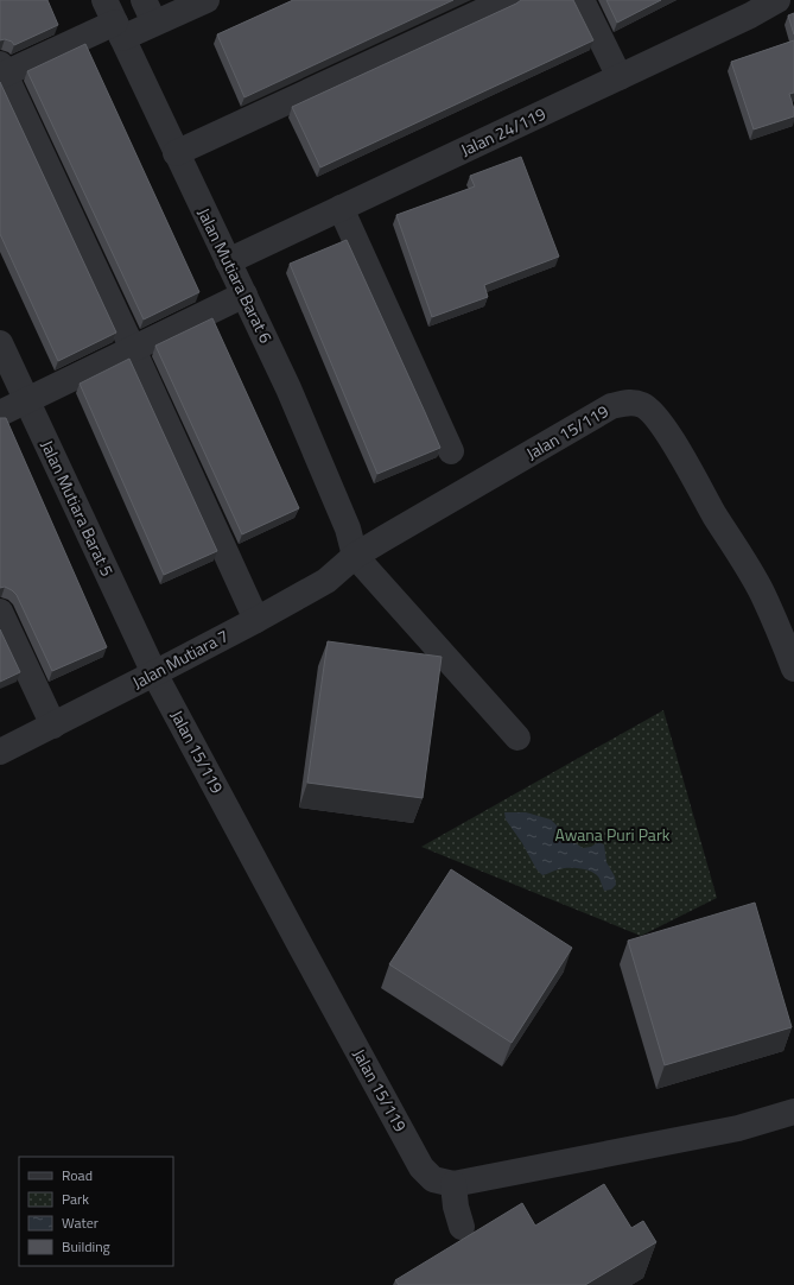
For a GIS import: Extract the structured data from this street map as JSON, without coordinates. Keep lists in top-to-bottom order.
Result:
{
  "streets": {
    "street": [
      "Jalan 24/119",
      "Jalan Mutiara Barat 6",
      "Jalan 15/119",
      "Jalan Mutiara Barat 5",
      "Jalan Mutiara 7"
    ]
  },
  "crossings": [
    ["Jalan 24/119", "Jalan Mutiara Barat 6"],
    ["Jalan Mutiara Barat 6", "Jalan 15/119"],
    ["Jalan Mutiara Barat 6", "Jalan Mutiara 7"],
    ["Jalan 15/119", "Jalan Mutiara Barat 5"],
    ["Jalan 15/119", "Jalan Mutiara 7"],
    ["Jalan Mutiara Barat 5", "Jalan Mutiara 7"]
  ],
  "parks": ["Awana Puri Park"],
  "legend": [
    "Road",
    "Park",
    "Water",
    "Building"
  ]
}
